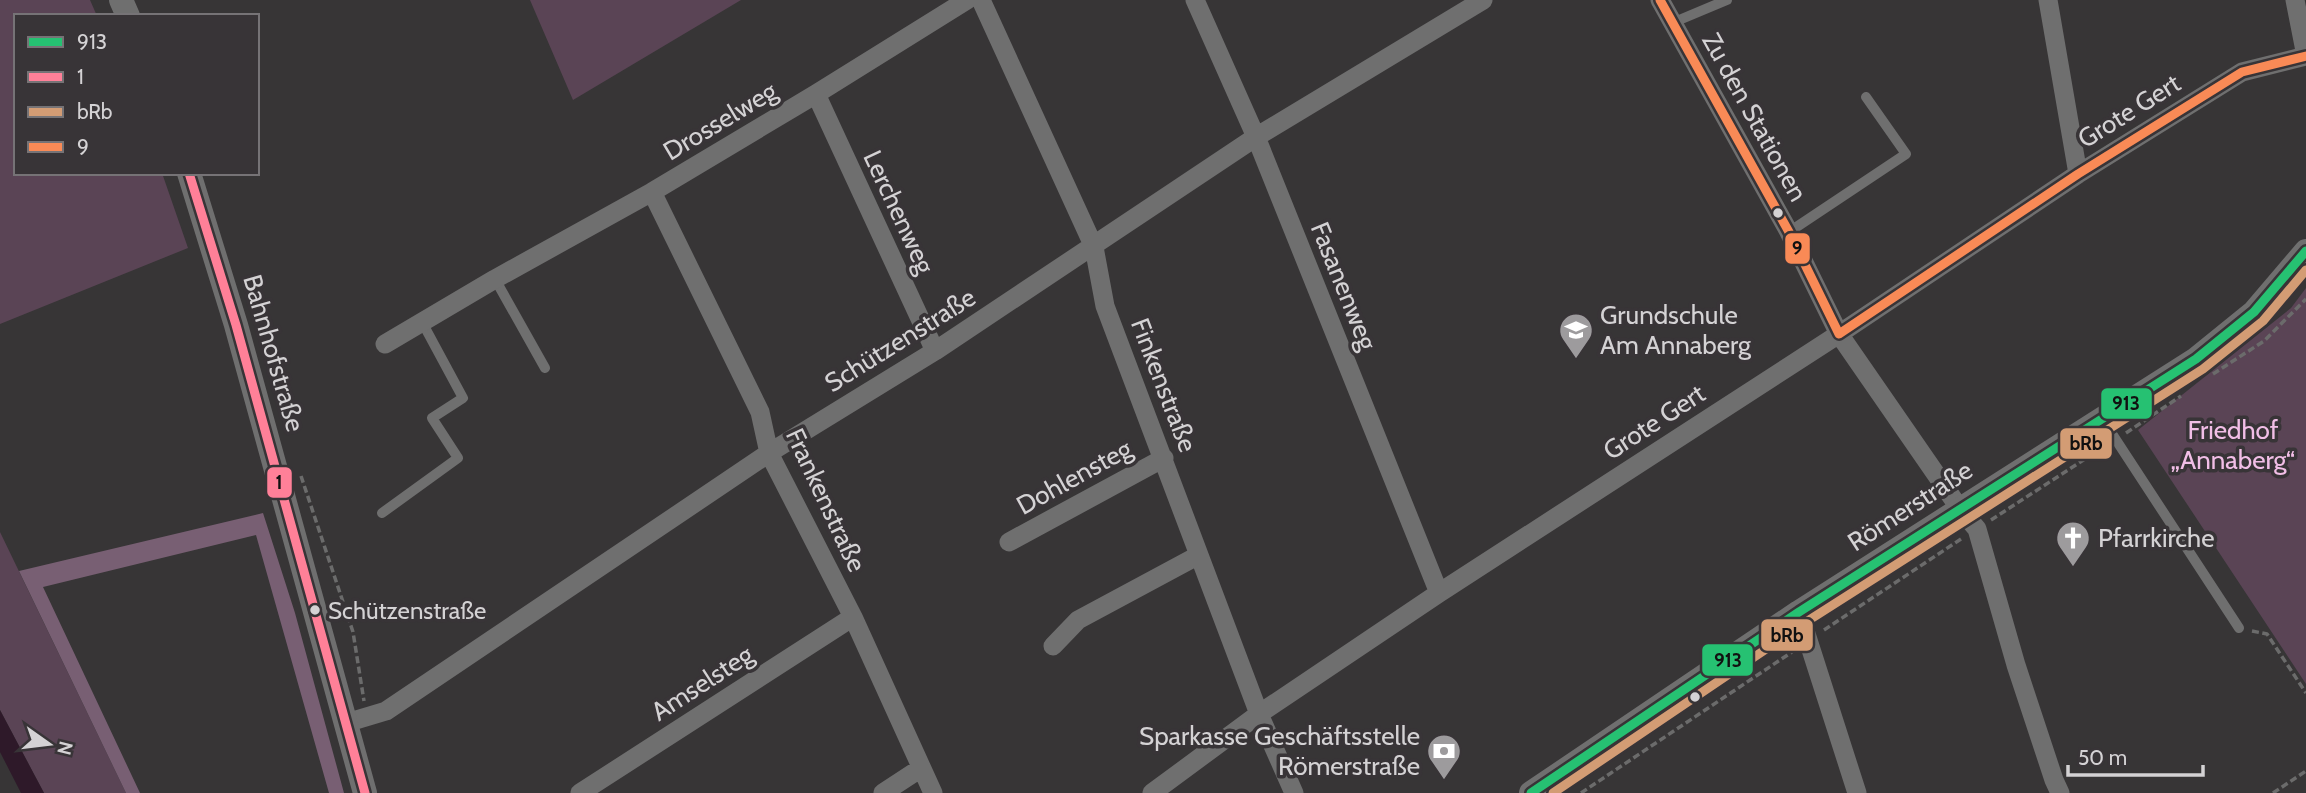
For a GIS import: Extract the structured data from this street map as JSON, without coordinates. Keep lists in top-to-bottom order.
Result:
{
  "streets": {
    "street": [
      "Grote Gert",
      "Zu den Stationen",
      "Drosselweg",
      "Lerchenweg",
      "Fasanenweg",
      "Schützenstraße",
      "Bahnhofstraße",
      "Finkenstraße",
      "Dohlensteg",
      "Frankenstraße",
      "Römerstraße",
      "Amselsteg"
    ]
  },
  "crossings": [
    ["Grote Gert", "Zu den Stationen"],
    ["Grote Gert", "Fasanenweg"],
    ["Grote Gert", "Finkenstraße"],
    ["Zu den Stationen", "Römerstraße"],
    ["Drosselweg", "Lerchenweg"],
    ["Drosselweg", "Frankenstraße"],
    ["Lerchenweg", "Schützenstraße"],
    ["Fasanenweg", "Schützenstraße"],
    ["Schützenstraße", "Bahnhofstraße"],
    ["Schützenstraße", "Finkenstraße"],
    ["Schützenstraße", "Frankenstraße"],
    ["Finkenstraße", "Dohlensteg"],
    ["Frankenstraße", "Amselsteg"]
  ],
  "parks": ["Friedhof „Annaberg“"],
  "places": {
    "school or university": ["Grundschule Am Annaberg"],
    "church": ["Pfarrkirche"],
    "other": ["Schützenstraße"],
    "bank": ["Sparkasse Geschäftsstelle Römerstraße"]
  },
  "lines": [
    "transit line 9",
    "transit line 1",
    "transit line 913",
    "transit line bRb"
  ],
  "legend": [
    "913",
    "1",
    "bRb",
    "9"
  ],
  "scale_bar": "50 m",
  "north": "right"
}
